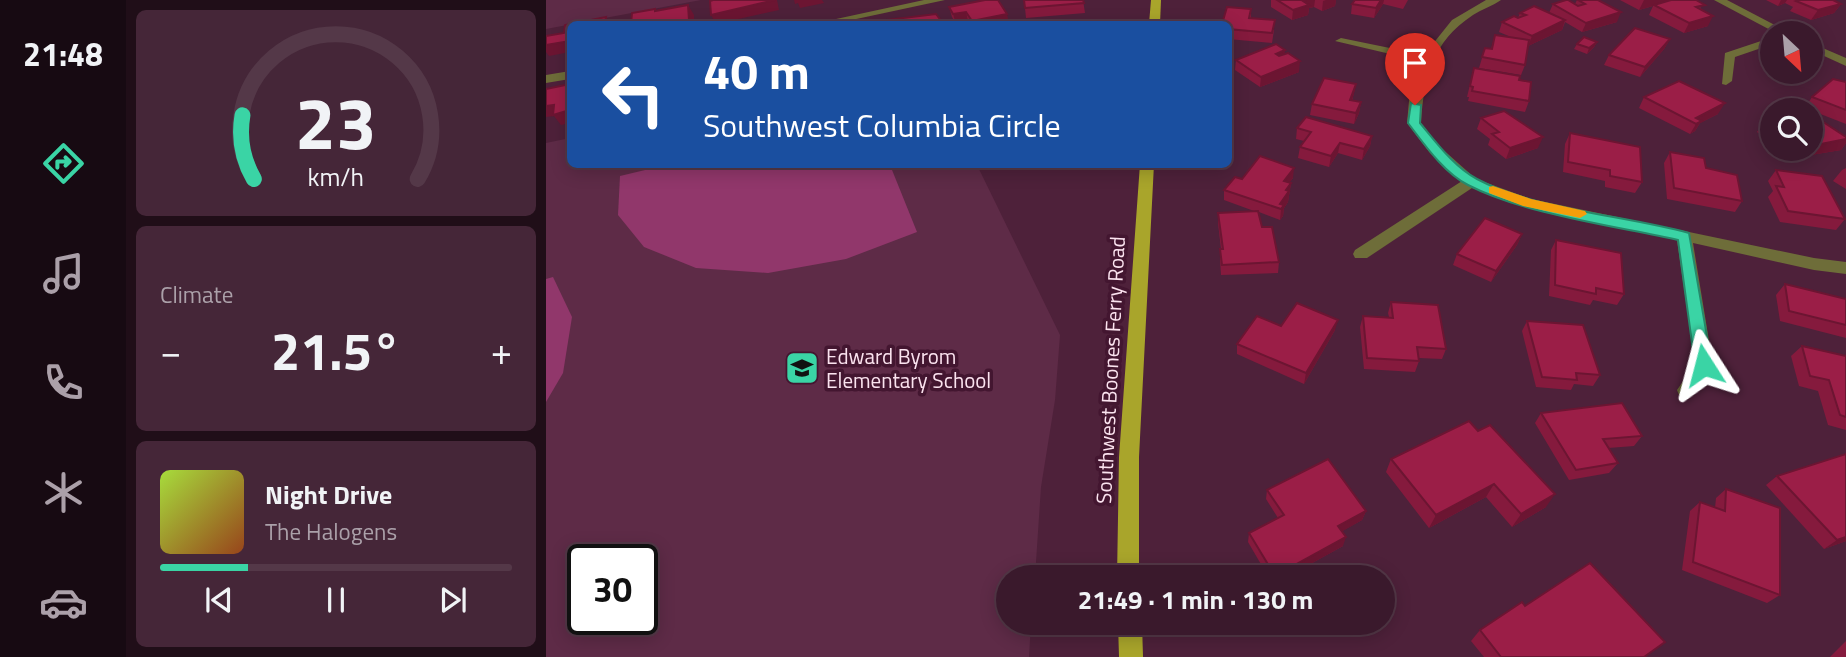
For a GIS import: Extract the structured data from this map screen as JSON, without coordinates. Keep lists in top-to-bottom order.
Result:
{
  "streets": {
    "main road": ["Southwest Boones Ferry Road"]
  },
  "places": {
    "school or university": ["Edward Byrom Elementary School"]
  },
  "north": "bottom right",
  "page": {
    "tabs": "21:48",
    "turn": ["40 m", "Southwest Columbia Circle"],
    "tile": "Climate",
    "heat": ["−", "21.5°", "+"],
    "song": ["Night Drive", "The Halogens"],
    "limit": "30",
    "trip": "21:49 · 1 min · 130 m",
    "gauge": ["23", "km/h"]
  }
}
